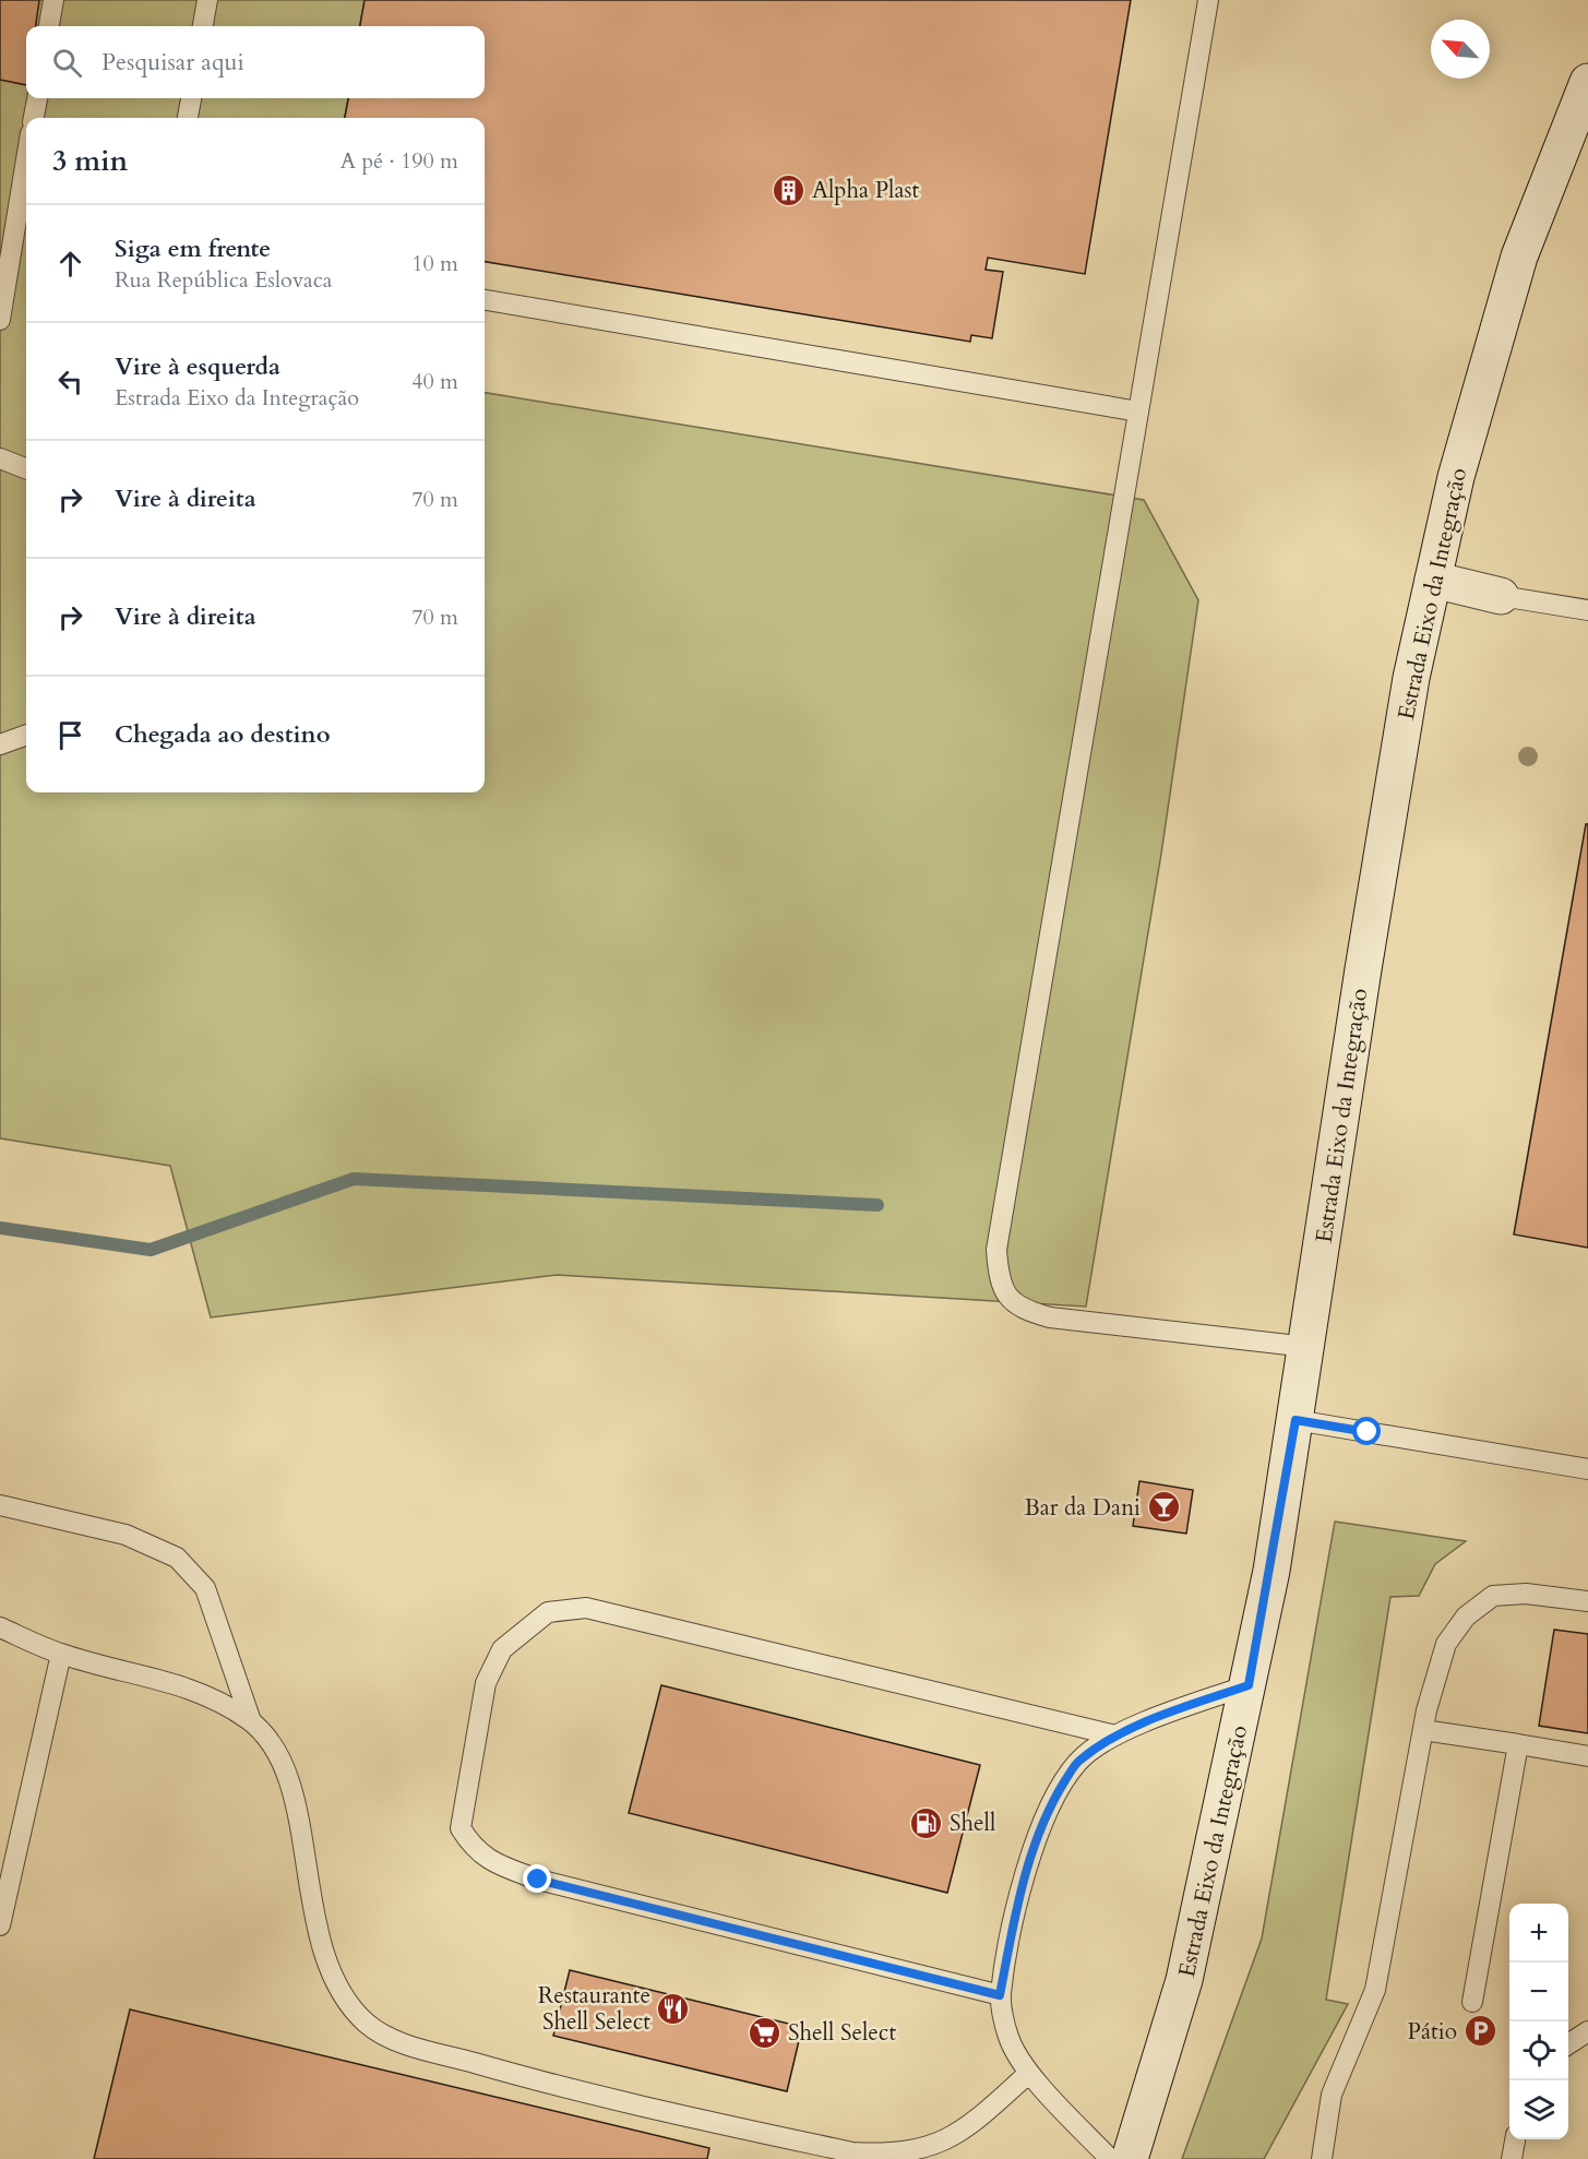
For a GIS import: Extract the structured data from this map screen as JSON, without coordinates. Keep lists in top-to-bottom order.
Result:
{
  "streets": {
    "main road": ["Estrada Eixo da Integração"]
  },
  "places": {
    "building": ["Alpha Plast"],
    "bar": ["Bar da Dani"],
    "fuel station": ["Shell"],
    "restaurant": ["Restaurante Shell Select"],
    "parking": ["Pátio"],
    "supermarket": ["Shell Select"]
  },
  "north": "top left",
  "page": {
    "search": "Pesquisar aqui",
    "heading": ["3 min", "A pé · 190 m"],
    "list": [
      ["Siga em frente", "Rua República Eslovaca", "10 m"],
      ["Vire à esquerda", "Estrada Eixo da Integração", "40 m"],
      ["Vire à direita", "70 m"],
      ["Vire à direita", "70 m"],
      "Chegada ao destino"
    ],
    "map_buttons": ["+", "−"]
  }
}
